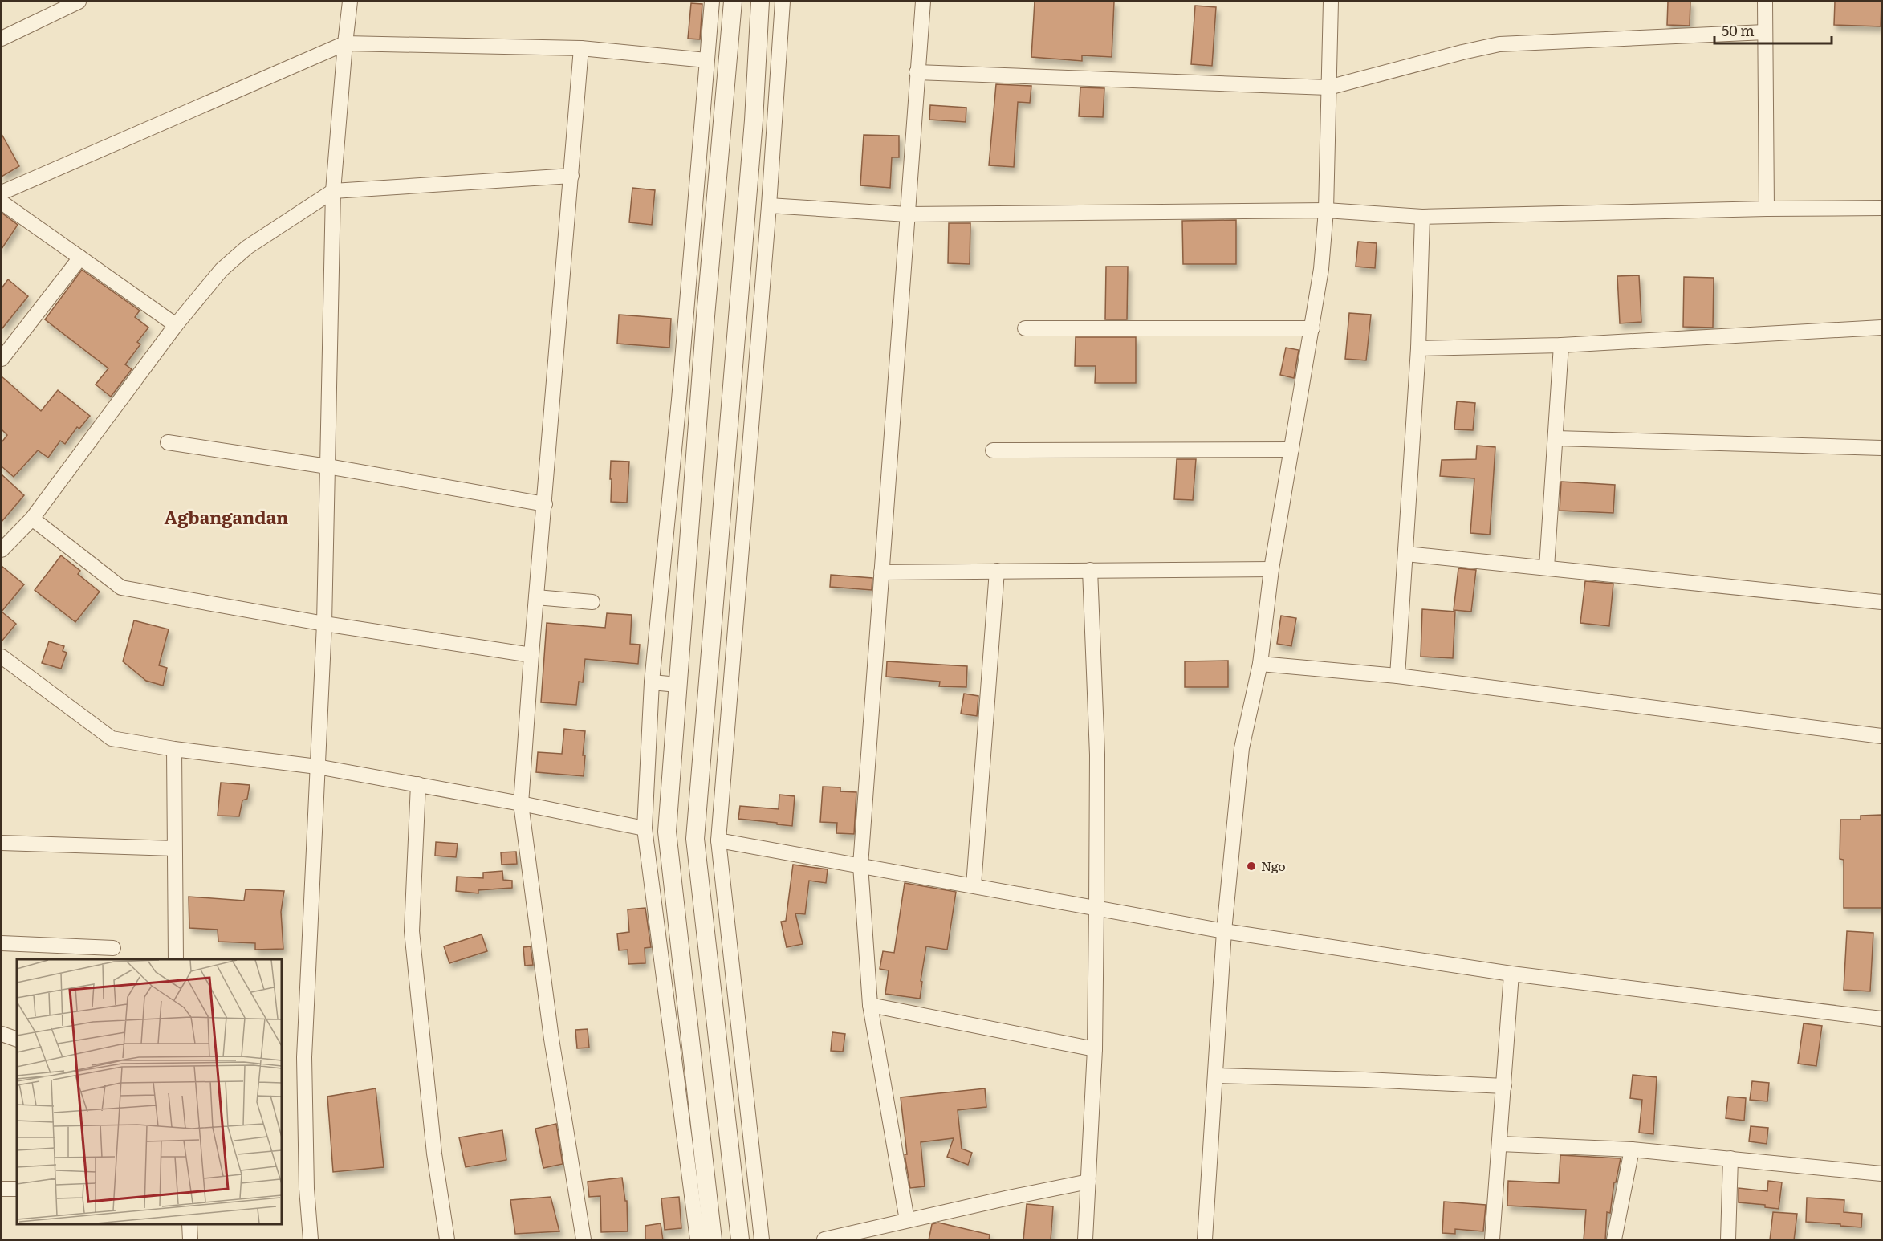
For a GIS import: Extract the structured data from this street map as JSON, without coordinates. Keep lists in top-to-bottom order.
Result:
{
  "districts": ["Agbangandan"],
  "places": ["Ngo"],
  "scale_bar": "50 m"
}
